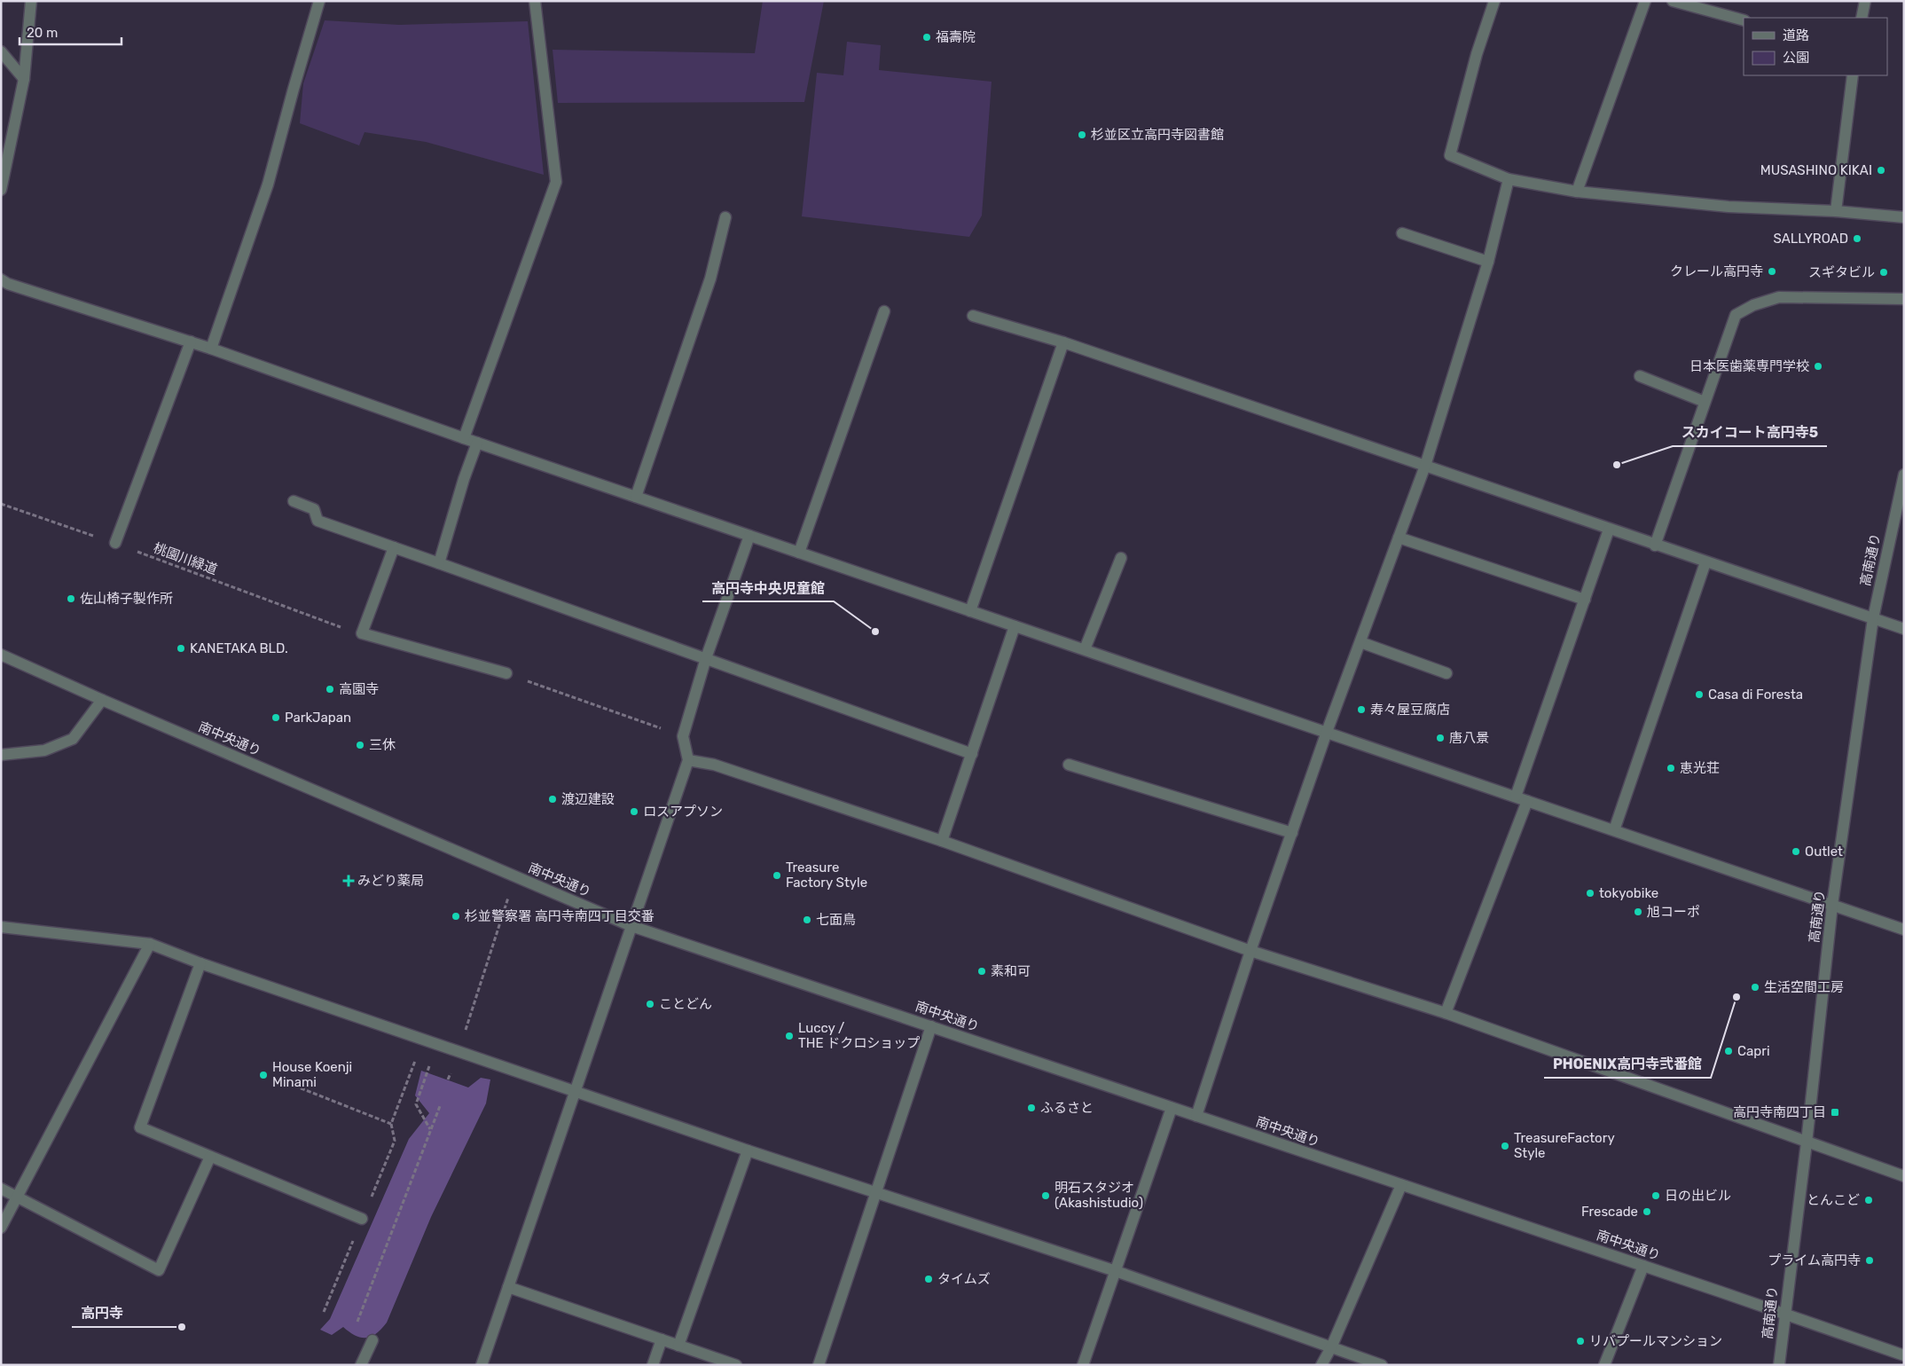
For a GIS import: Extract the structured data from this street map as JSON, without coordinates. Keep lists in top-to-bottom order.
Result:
{
  "streets": {
    "street": ["高南通り", "南中央通り"],
    "path": ["桃園川緑道"]
  },
  "crossings": [
    ["高南通り", "南中央通り"]
  ],
  "places": {
    "other": [
      "福壽院",
      "杉並区立高円寺図書館",
      "MUSASHINO KIKAI",
      "SALLYROAD",
      "クレール高円寺",
      "スギタビル",
      "日本医歯薬専門学校",
      "スカイコート高円寺5",
      "佐山椅子製作所",
      "高円寺中央児童館",
      "KANETAKA BLD.",
      "高園寺",
      "Casa di Foresta",
      "寿々屋豆腐店",
      "ParkJapan",
      "唐八景",
      "三休",
      "恵光荘",
      "渡辺建設",
      "ロスアプソン",
      "Outlet",
      "Treasure Factory Style",
      "tokyobike",
      "旭コーポ",
      "杉並警察署 高円寺南四丁目交番",
      "七面鳥",
      "素和可",
      "生活空間工房",
      "PHOENIX高円寺弐番館",
      "ことどん",
      "Luccy / THE ドクロショップ",
      "Capri",
      "House Koenji Minami",
      "ふるさと",
      "TreasureFactory Style",
      "明石スタジオ (Akashistudio)",
      "日の出ビル",
      "とんこど",
      "Frescade",
      "プライム高円寺",
      "タイムズ",
      "高円寺",
      "リバプールマンション"
    ],
    "health": ["みどり薬局"],
    "transit": ["高円寺南四丁目"]
  },
  "legend": ["道路", "公園"],
  "scale_bar": "20 m"
}
